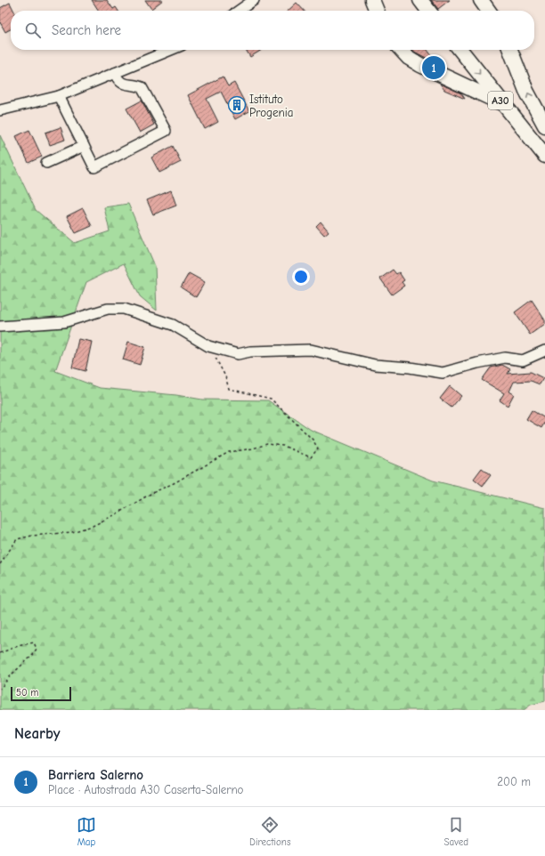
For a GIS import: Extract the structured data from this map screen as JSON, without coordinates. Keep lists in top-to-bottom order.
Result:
{
  "streets": {
    "highway": ["A30"]
  },
  "places": {
    "building": ["Istituto Progenia"]
  },
  "scale_bar": "50 m",
  "page": {
    "search": "Search here",
    "pins": "1",
    "scale": "50 m",
    "heading": "Nearby",
    "list": [
      {
        "mark": "1",
        "name": "Barriera Salerno",
        "note": "Place · Autostrada A30 Caserta-Salerno",
        "value": "200 m"
      }
    ],
    "nav": ["Map", "Directions", "Saved"]
  }
}
